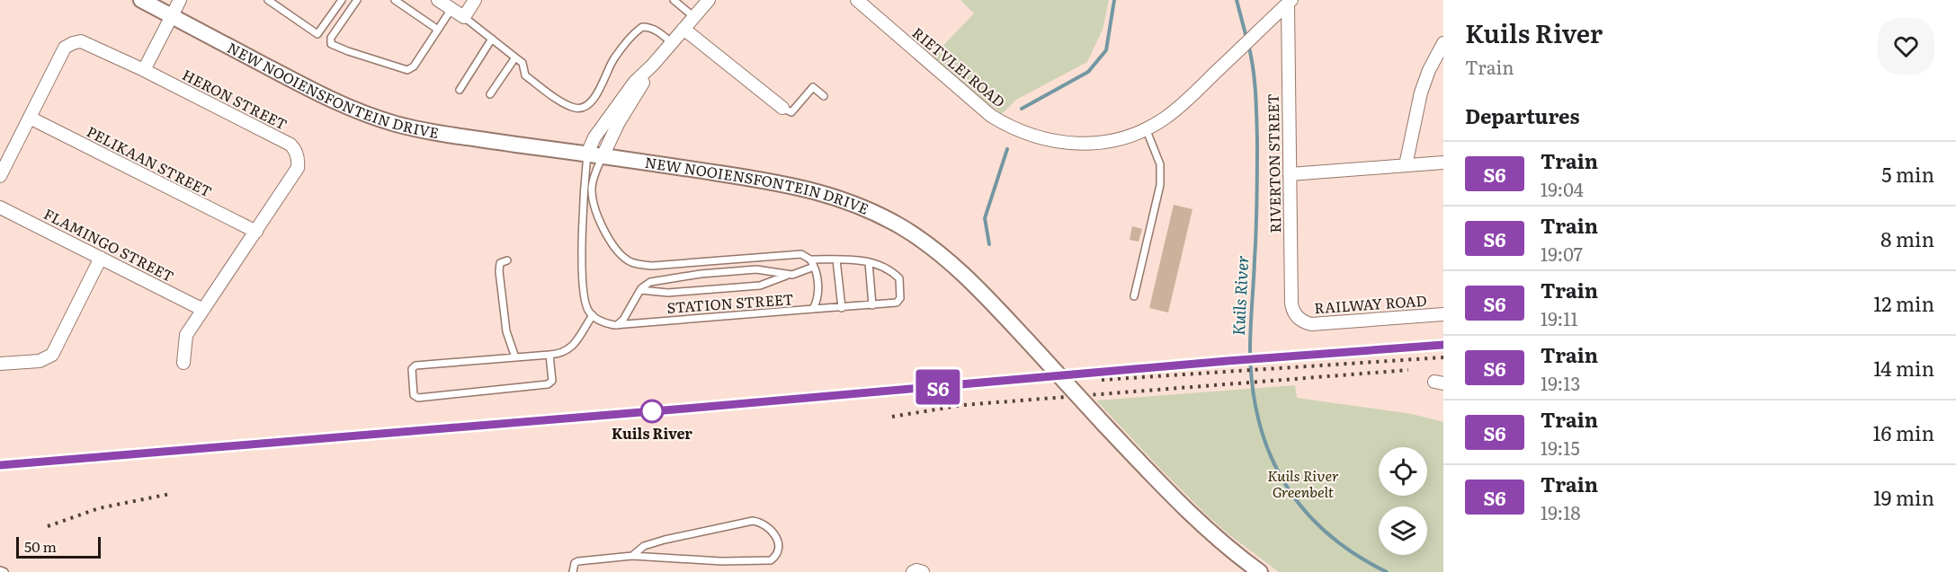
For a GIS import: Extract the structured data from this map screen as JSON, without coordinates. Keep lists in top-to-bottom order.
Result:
{
  "streets": {
    "street": [
      "RIETVLEI ROAD",
      "NEW NOOIENSFONTEIN DRIVE",
      "HERON STREET",
      "PELIKAAN STREET",
      "RIVERTON STREET",
      "FLAMINGO STREET",
      "RAILWAY ROAD"
    ],
    "lane": ["STATION STREET"]
  },
  "crossings": [
    ["RIETVLEI ROAD", "RIVERTON STREET"],
    ["HERON STREET", "PELIKAAN STREET"],
    ["HERON STREET", "FLAMINGO STREET"],
    ["RIVERTON STREET", "RAILWAY ROAD"]
  ],
  "water": ["Kuils River"],
  "parks": ["Kuils River Greenbelt"],
  "places": ["Kuils River"],
  "scale_bar": "50 m",
  "page": {
    "on_map": "S6",
    "heading": [
      ["Kuils River", "Train"],
      "Departures"
    ],
    "list": [
      {
        "mark": "S6",
        "name": "Train",
        "note": "19:04",
        "value": "5 min"
      },
      {
        "mark": "S6",
        "name": "Train",
        "note": "19:07",
        "value": "8 min"
      },
      {
        "mark": "S6",
        "name": "Train",
        "note": "19:11",
        "value": "12 min"
      },
      {
        "mark": "S6",
        "name": "Train",
        "note": "19:13",
        "value": "14 min"
      },
      {
        "mark": "S6",
        "name": "Train",
        "note": "19:15",
        "value": "16 min"
      },
      {
        "mark": "S6",
        "name": "Train",
        "note": "19:18",
        "value": "19 min"
      }
    ],
    "scale": "50 m"
  }
}
